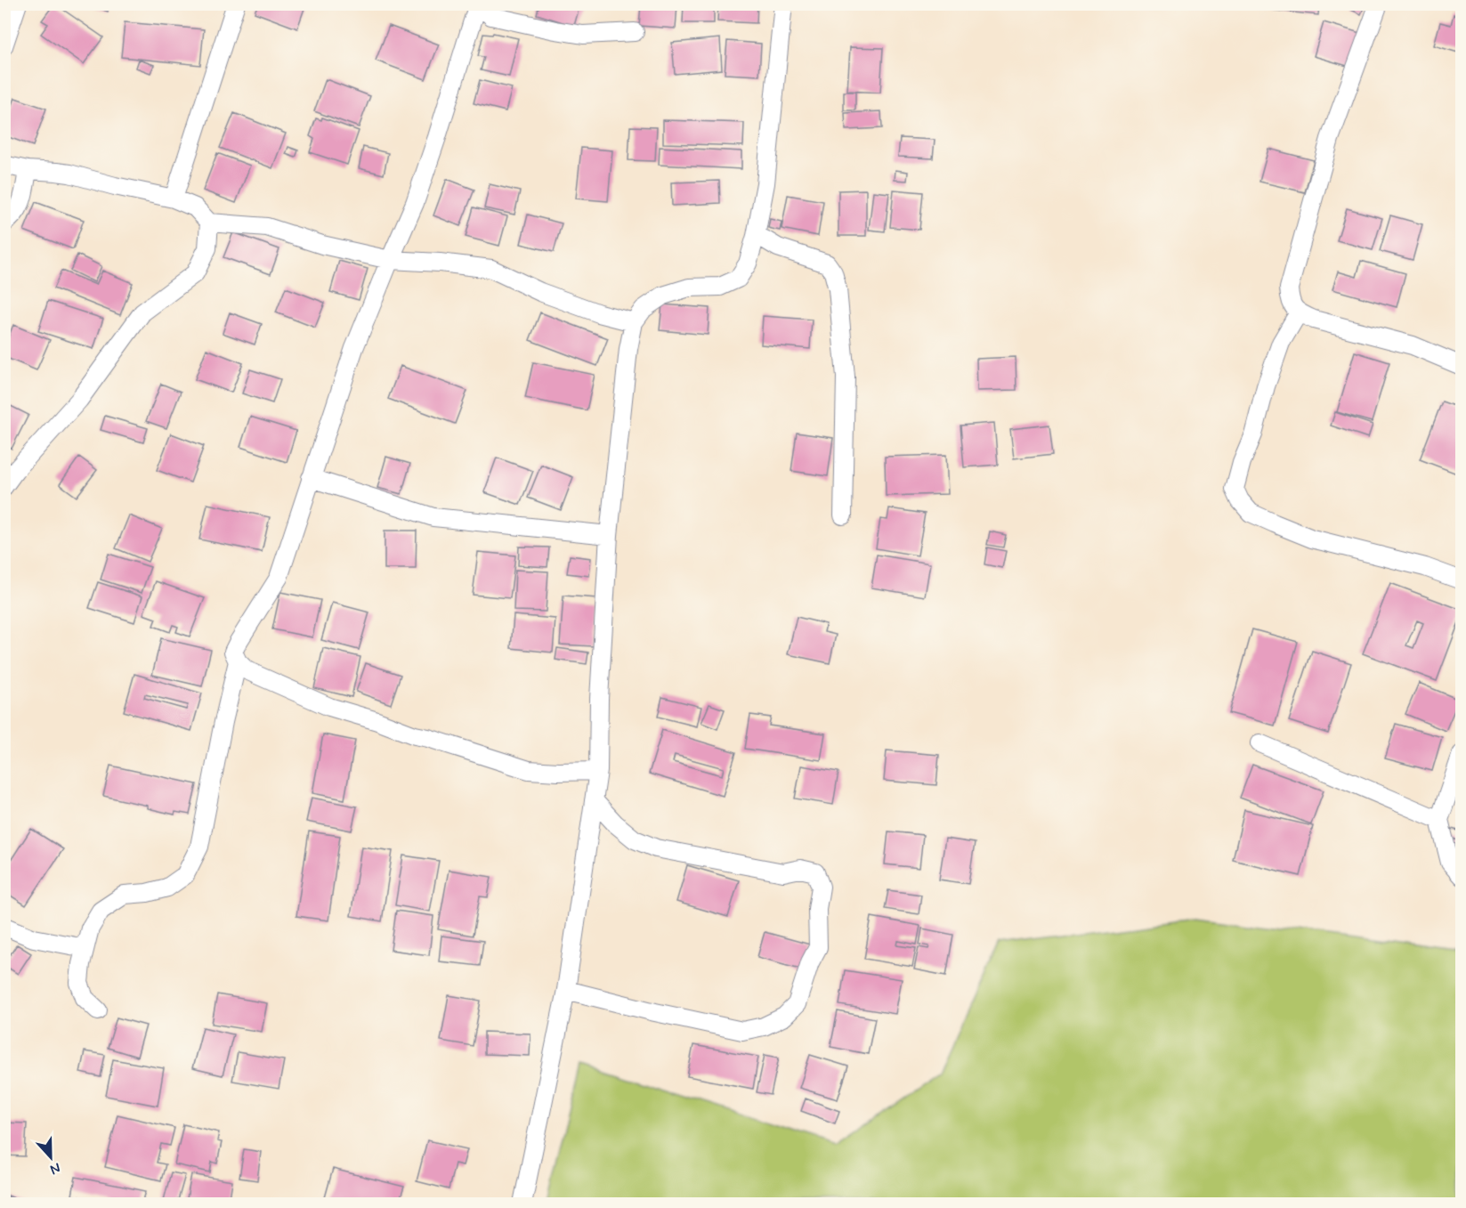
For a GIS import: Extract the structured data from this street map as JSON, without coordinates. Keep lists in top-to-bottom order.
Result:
{
  "north": "bottom"
}
